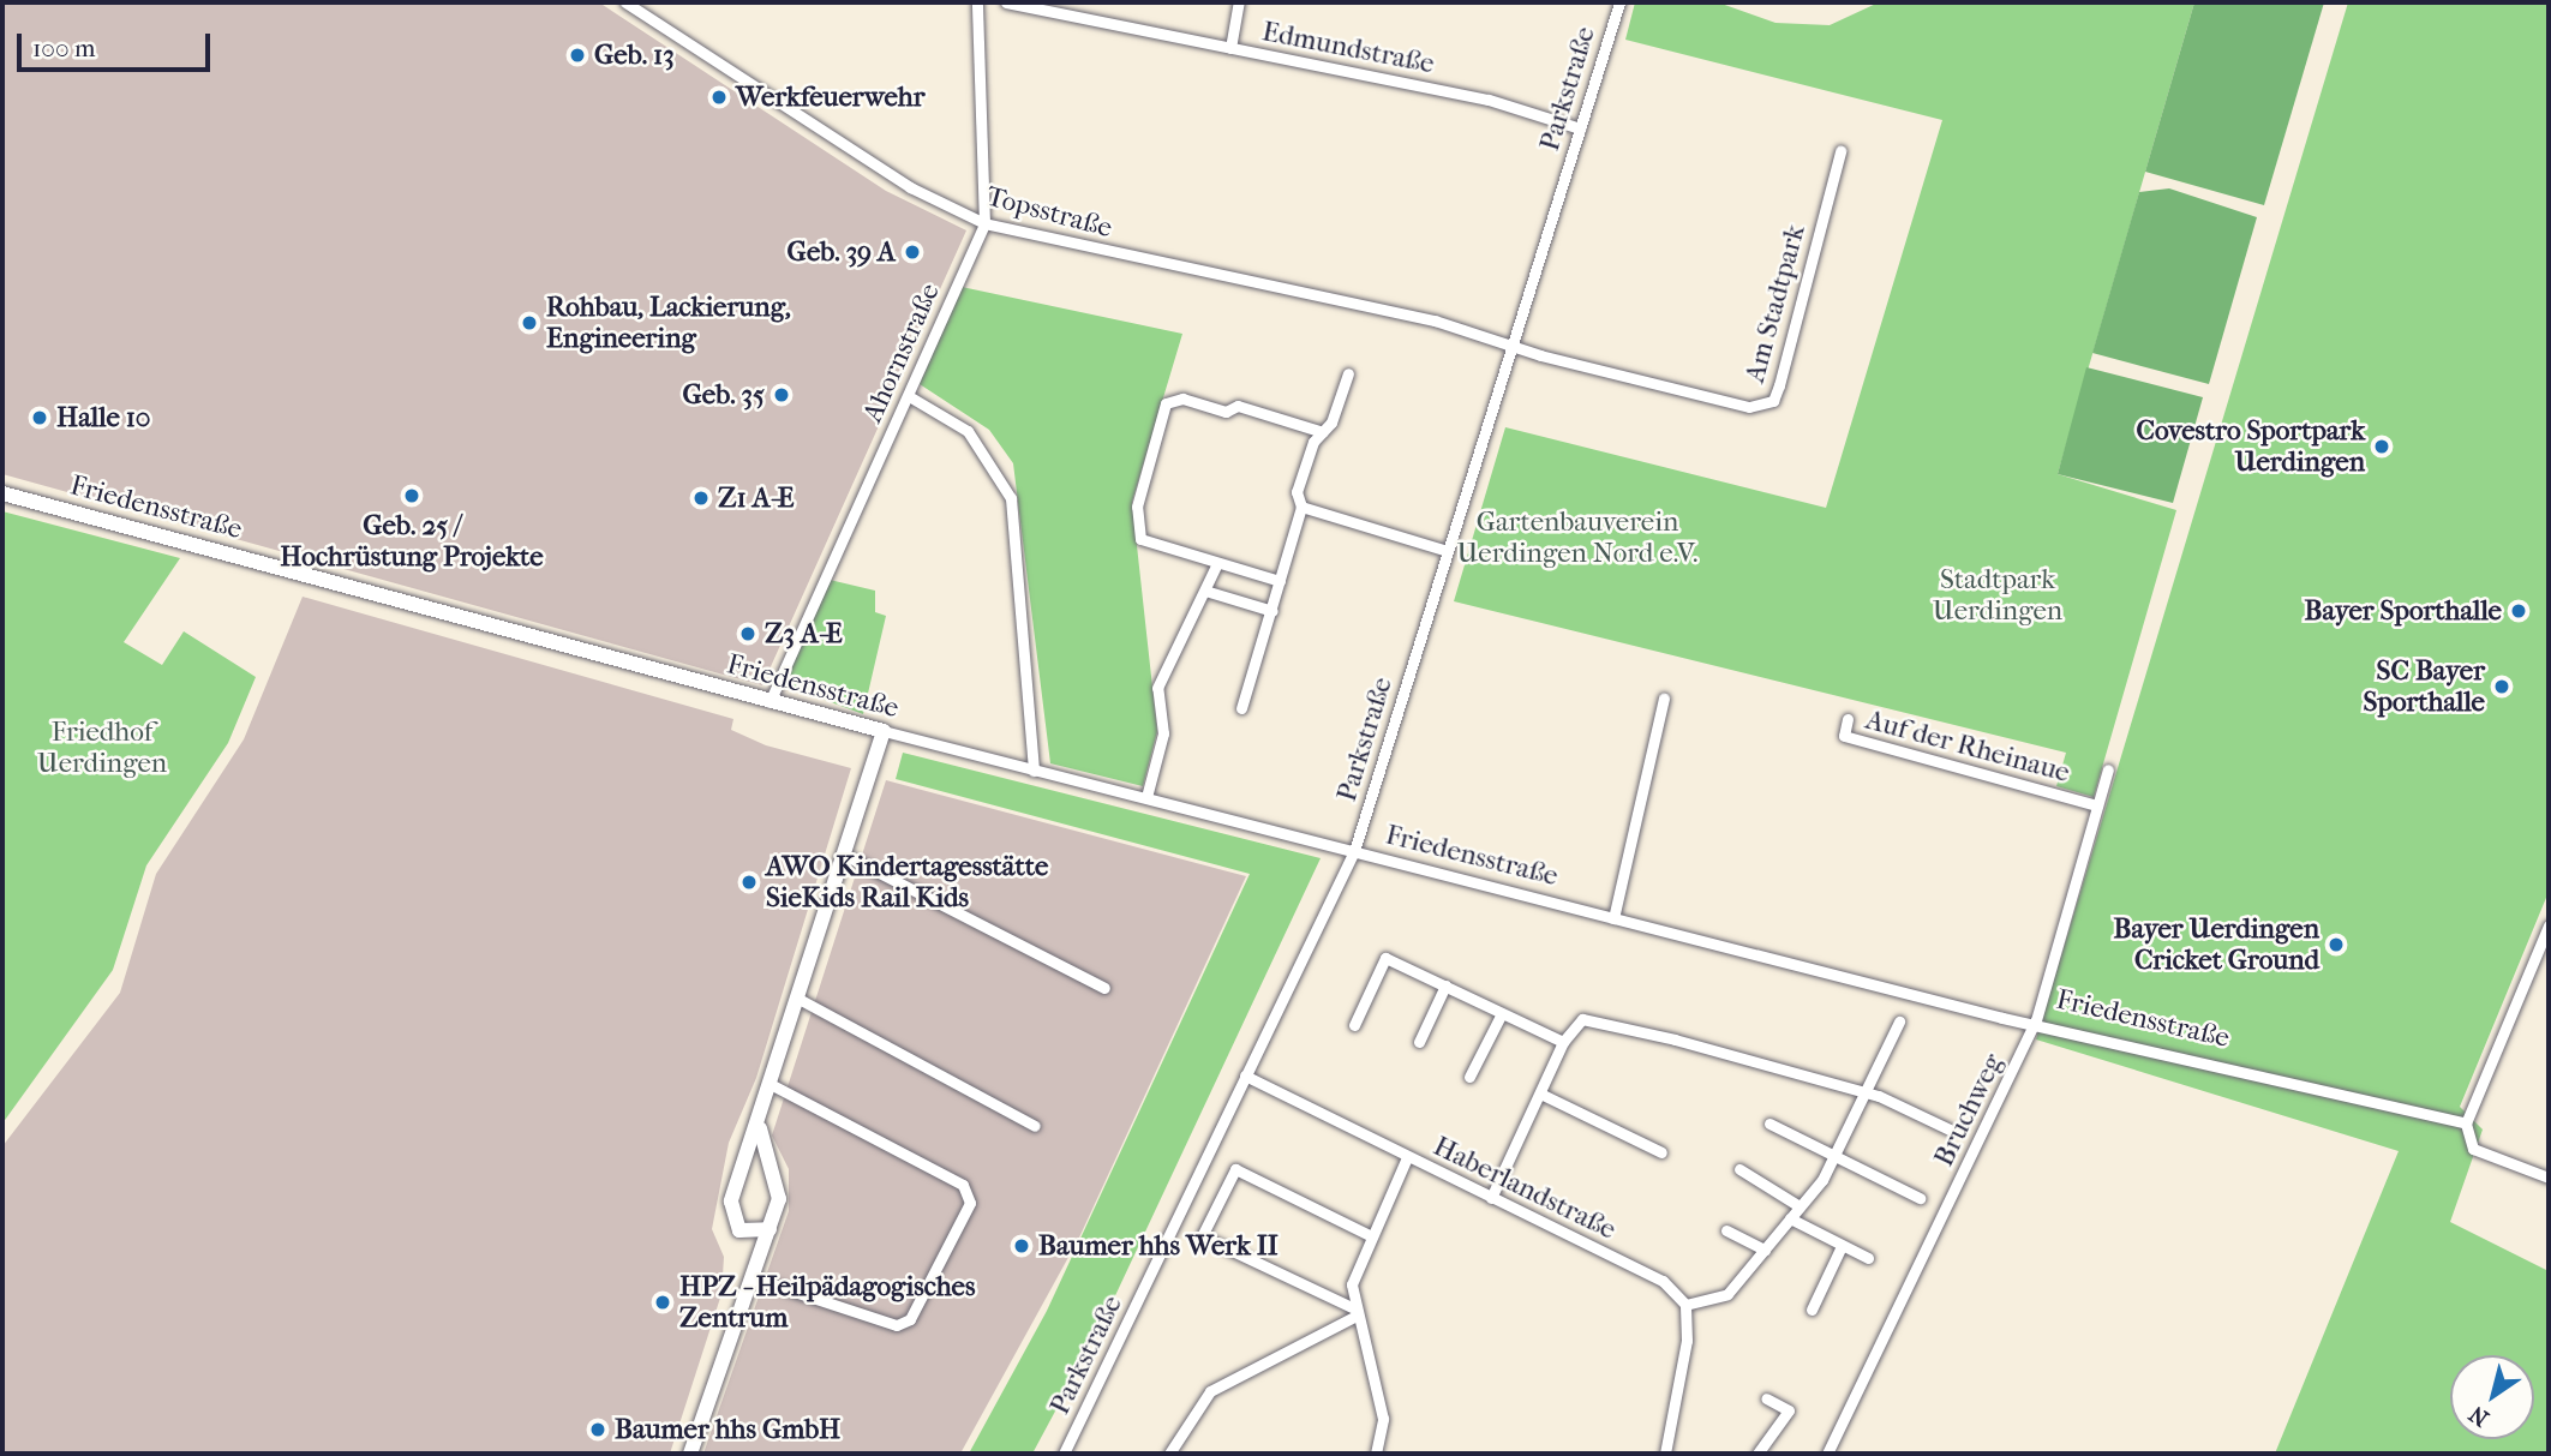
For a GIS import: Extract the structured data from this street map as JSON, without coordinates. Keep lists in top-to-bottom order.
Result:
{
  "streets": {
    "main road": ["Friedensstraße"],
    "street": [
      "Edmundstraße",
      "Parkstraße",
      "Topsstraße",
      "Am Stadtpark",
      "Ahornstraße",
      "Auf der Rheinaue",
      "Bruchweg",
      "Haberlandstraße"
    ]
  },
  "crossings": [
    ["Edmundstraße", "Parkstraße"],
    ["Parkstraße", "Topsstraße"],
    ["Parkstraße", "Am Stadtpark"],
    ["Parkstraße", "Friedensstraße"],
    ["Parkstraße", "Haberlandstraße"],
    ["Topsstraße", "Am Stadtpark"],
    ["Topsstraße", "Ahornstraße"],
    ["Ahornstraße", "Friedensstraße"],
    ["Friedensstraße", "Bruchweg"],
    ["Auf der Rheinaue", "Bruchweg"]
  ],
  "parks": ["Gartenbauverein Uerdingen Nord e.V.", "Stadtpark Uerdingen", "Friedhof Uerdingen"],
  "places": [
    "Geb. 13",
    "Werkfeuerwehr",
    "Geb. 39 A",
    "Rohbau, Lackierung, Engineering",
    "Geb. 35",
    "Halle 10",
    "Covestro Sportpark Uerdingen",
    "Geb. 25 / Hochrüstung Projekte",
    "Z1 A-E",
    "Bayer Sporthalle",
    "Z3 A-E",
    "SC Bayer Sporthalle",
    "AWO Kindertagesstätte SieKids Rail Kids",
    "Bayer Uerdingen Cricket Ground",
    "Baumer hhs Werk II",
    "HPZ - Heilpädagogisches Zentrum",
    "Baumer hhs GmbH"
  ],
  "scale_bar": "100 m",
  "north": "bottom left"
}
